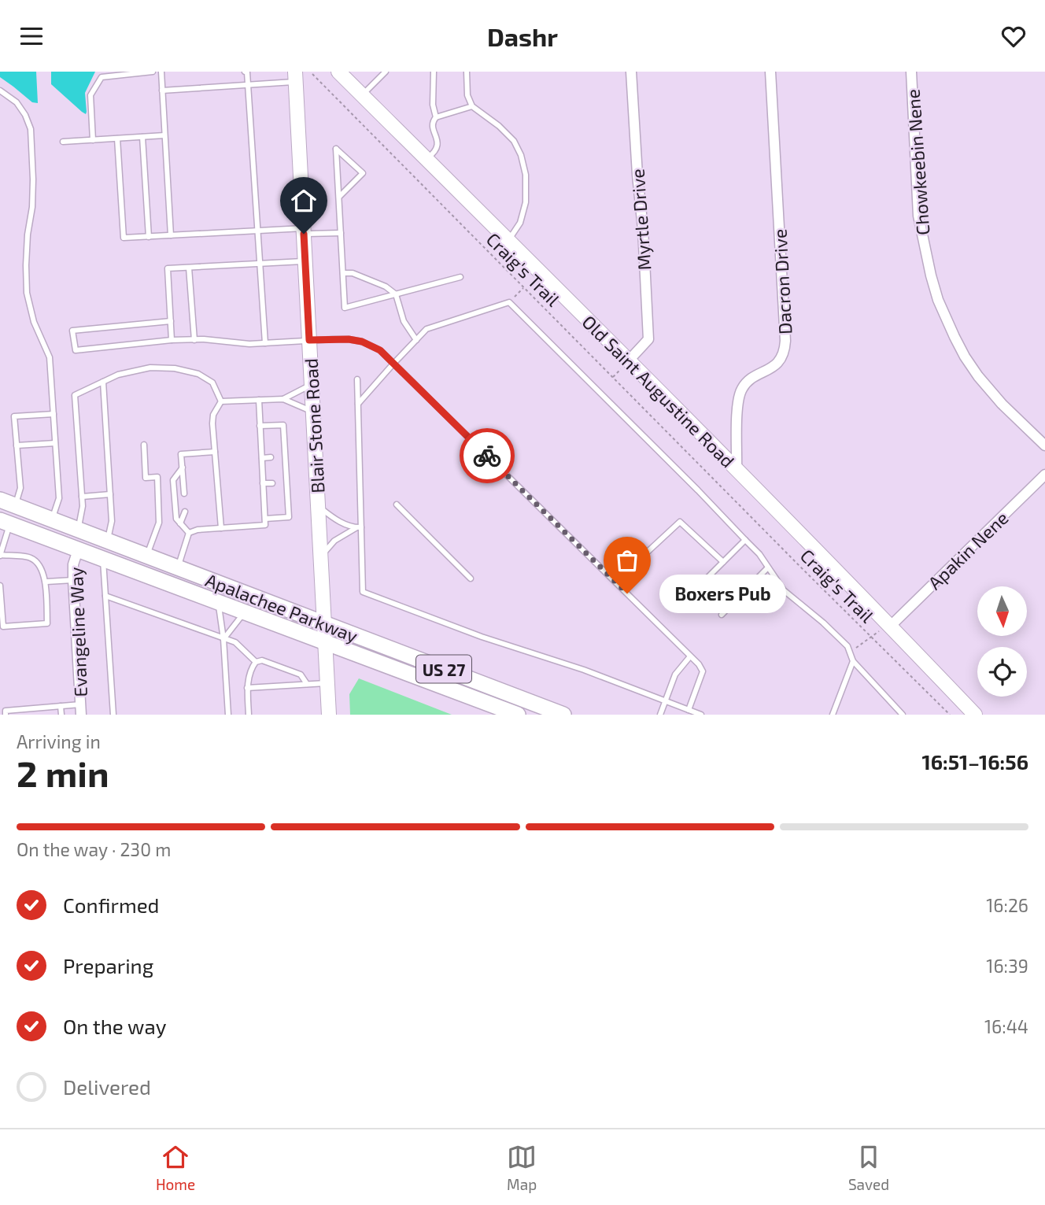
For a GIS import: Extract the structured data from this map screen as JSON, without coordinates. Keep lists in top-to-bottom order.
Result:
{
  "streets": {
    "main road": ["Apalachee Parkway", "US 27"],
    "street": [
      "Chowkeebin Nene",
      "Myrtle Drive",
      "Dacron Drive",
      "Old Saint Augustine Road",
      "Blair Stone Road",
      "Apakin Nene",
      "Evangeline Way"
    ],
    "path": ["Craig's Trail"]
  },
  "crossings": [
    ["Myrtle Drive", "Old Saint Augustine Road"],
    ["Dacron Drive", "Old Saint Augustine Road"],
    ["Old Saint Augustine Road", "Apakin Nene"],
    ["Blair Stone Road", "Apalachee Parkway"],
    ["Apalachee Parkway", "Evangeline Way"]
  ],
  "places": ["Boxers Pub"],
  "north": "bottom",
  "page": {
    "header": "Dashr",
    "bubble": "Boxers Pub",
    "heading": ["2 min", "Arriving in", "16:51–16:56"],
    "bar": "On the way · 230 m",
    "list": [
      ["Confirmed", "16:26"],
      ["Preparing", "16:39"],
      ["On the way", "16:44"],
      "Delivered"
    ],
    "tabs": ["Home", "Map", "Saved"]
  }
}
